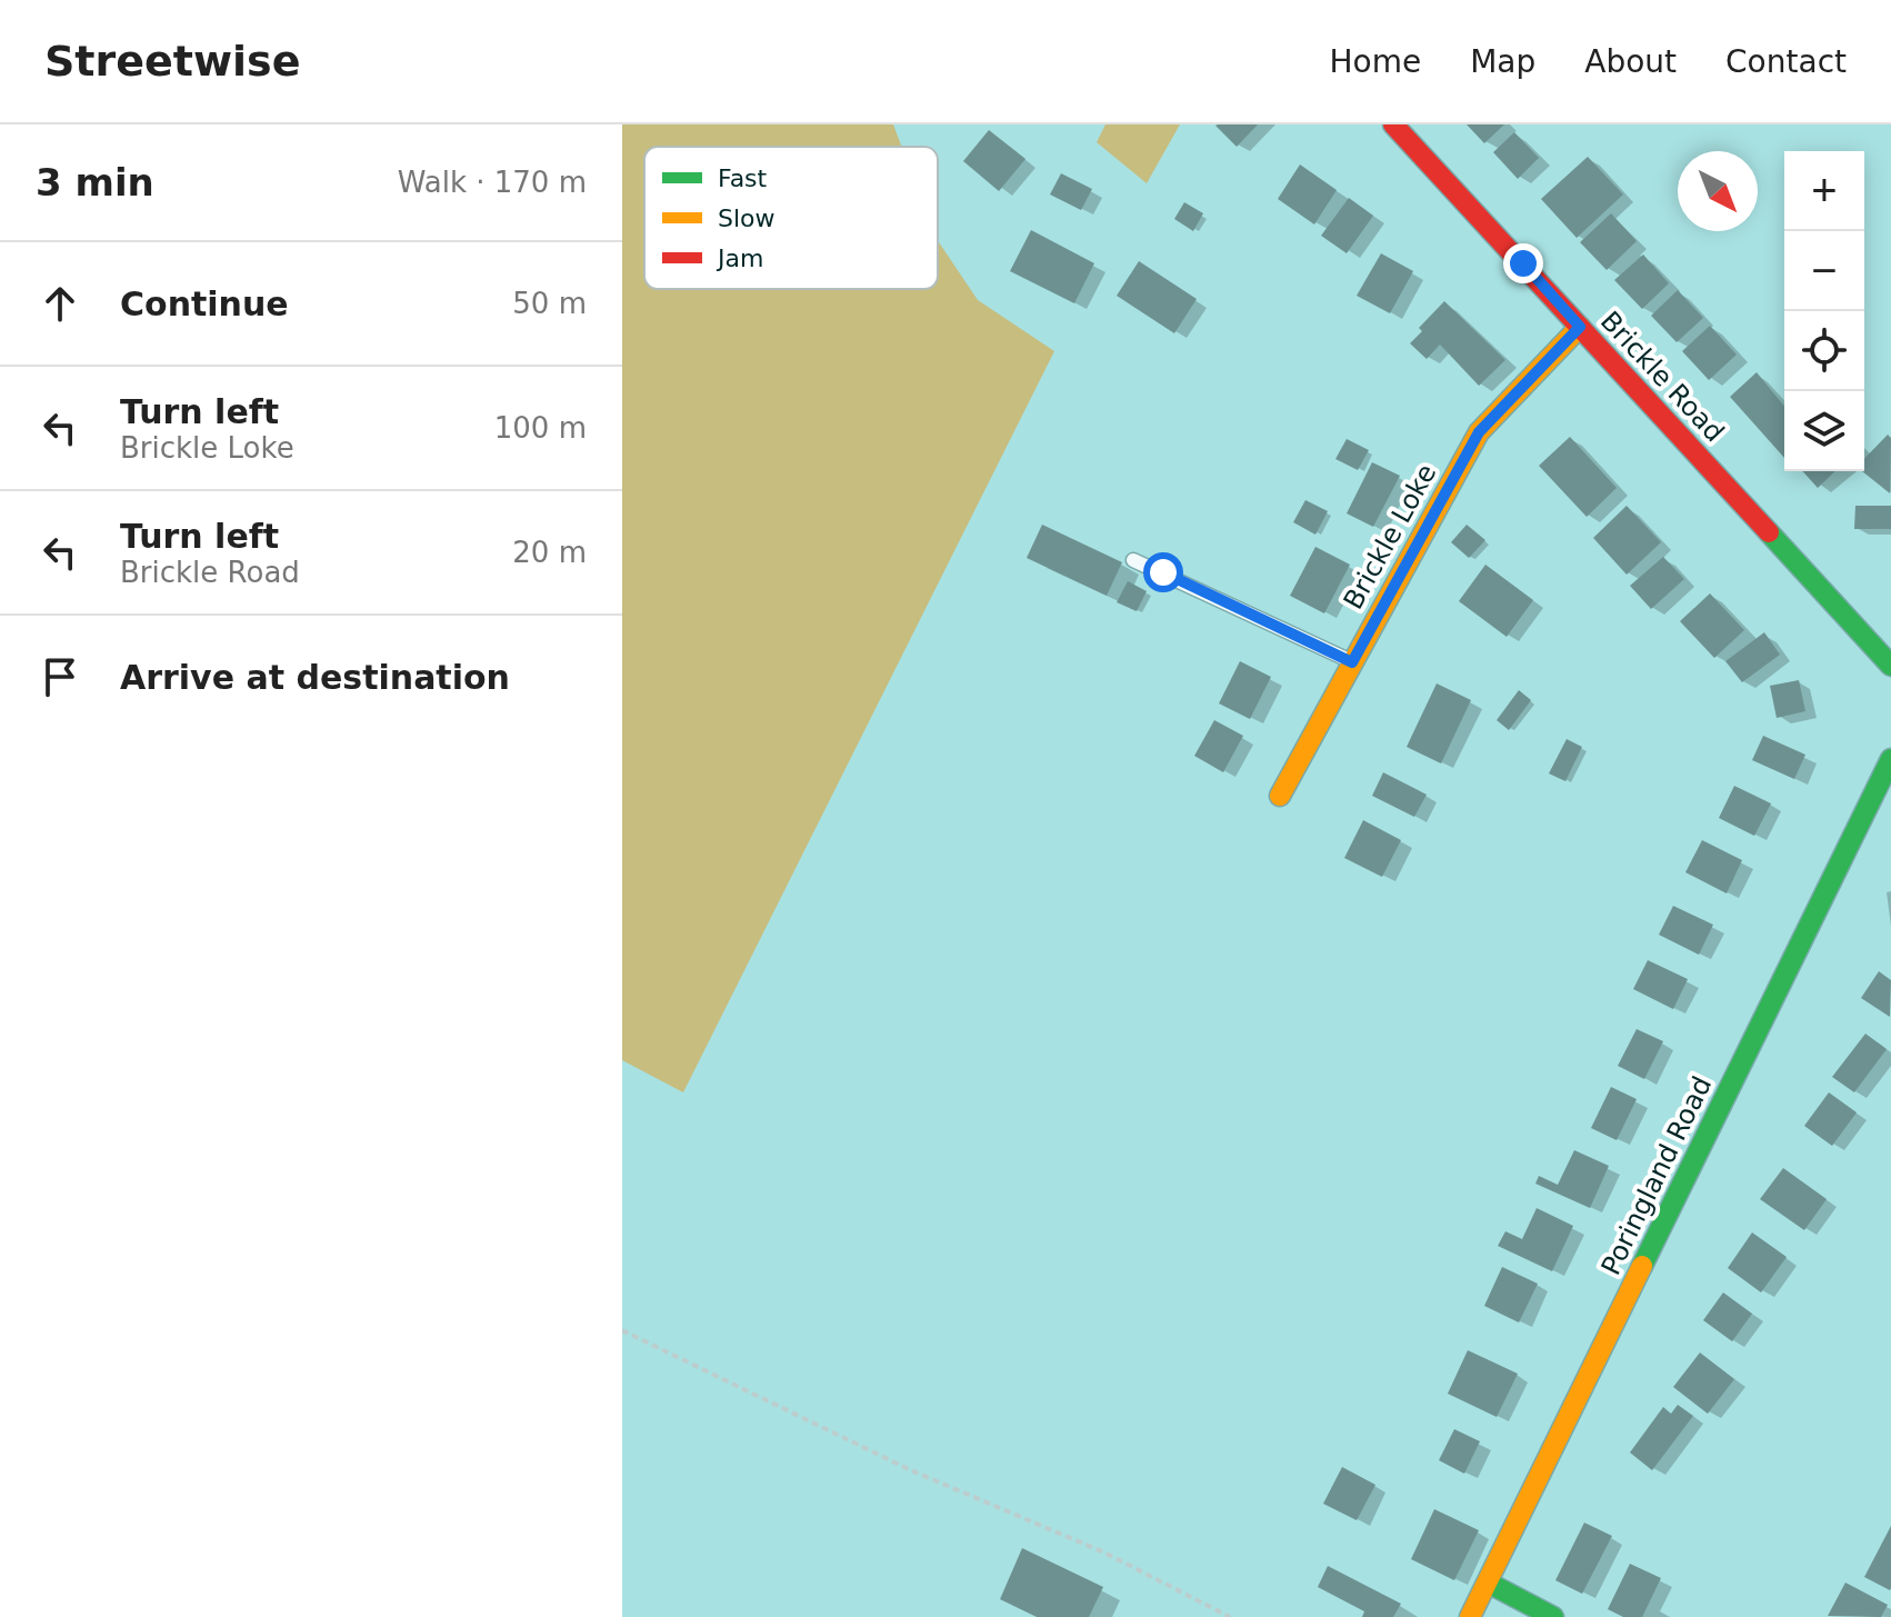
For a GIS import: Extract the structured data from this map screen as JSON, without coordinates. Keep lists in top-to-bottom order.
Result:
{
  "streets": {
    "street": ["Brickle Road", "Brickle Loke", "Poringland Road"]
  },
  "crossings": [
    ["Brickle Road", "Brickle Loke"]
  ],
  "legend": ["Fast", "Slow", "Jam"],
  "north": "bottom right",
  "page": {
    "header": "Streetwise",
    "nav": [
      "Home",
      "Map",
      "About",
      "Contact"
    ],
    "heading": ["3 min", "Walk · 170 m"],
    "map_buttons": ["+", "−"],
    "list": [
      ["Continue", "50 m"],
      ["Turn left", "Brickle Loke", "100 m"],
      ["Turn left", "Brickle Road", "20 m"],
      "Arrive at destination"
    ]
  }
}
